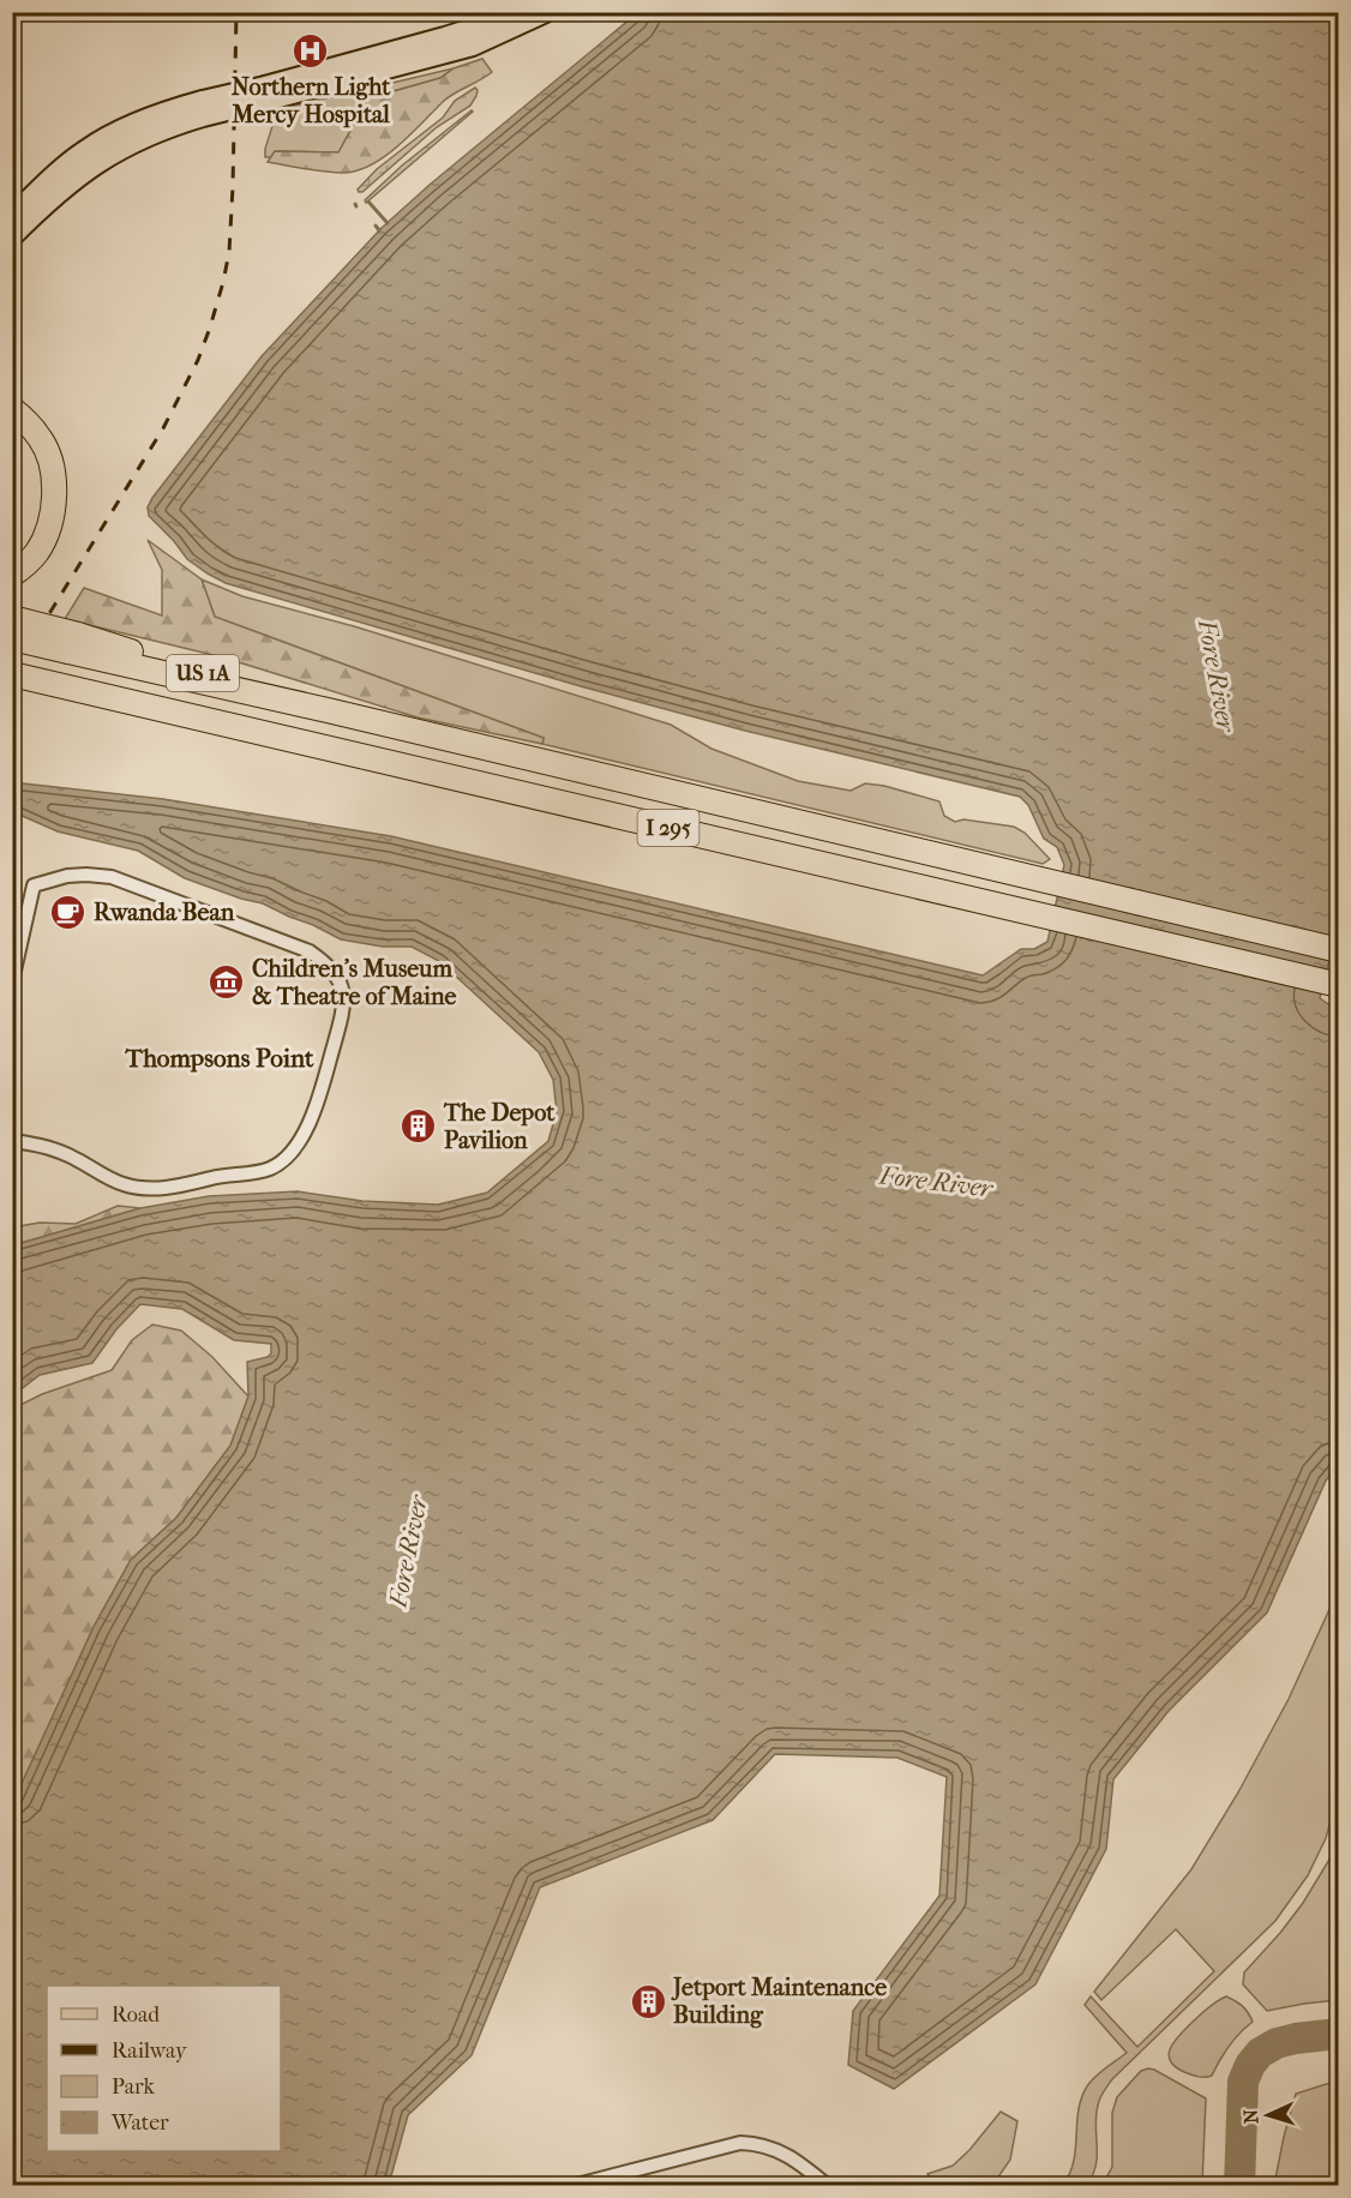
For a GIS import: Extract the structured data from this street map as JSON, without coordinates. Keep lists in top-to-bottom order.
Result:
{
  "streets": {
    "highway": ["US 1A", "I 295"]
  },
  "crossings": [
    ["US 1A", "I 295"]
  ],
  "districts": ["Thompsons Point"],
  "water": ["Fore River"],
  "places": {
    "hospital": ["Northern Light Mercy Hospital"],
    "cafe": ["Rwanda Bean"],
    "museum": ["Children's Museum & Theatre of Maine"],
    "building": ["The Depot Pavilion", "Jetport Maintenance Building"]
  },
  "legend": [
    "Road",
    "Railway",
    "Park",
    "Water"
  ],
  "north": "left"
}
